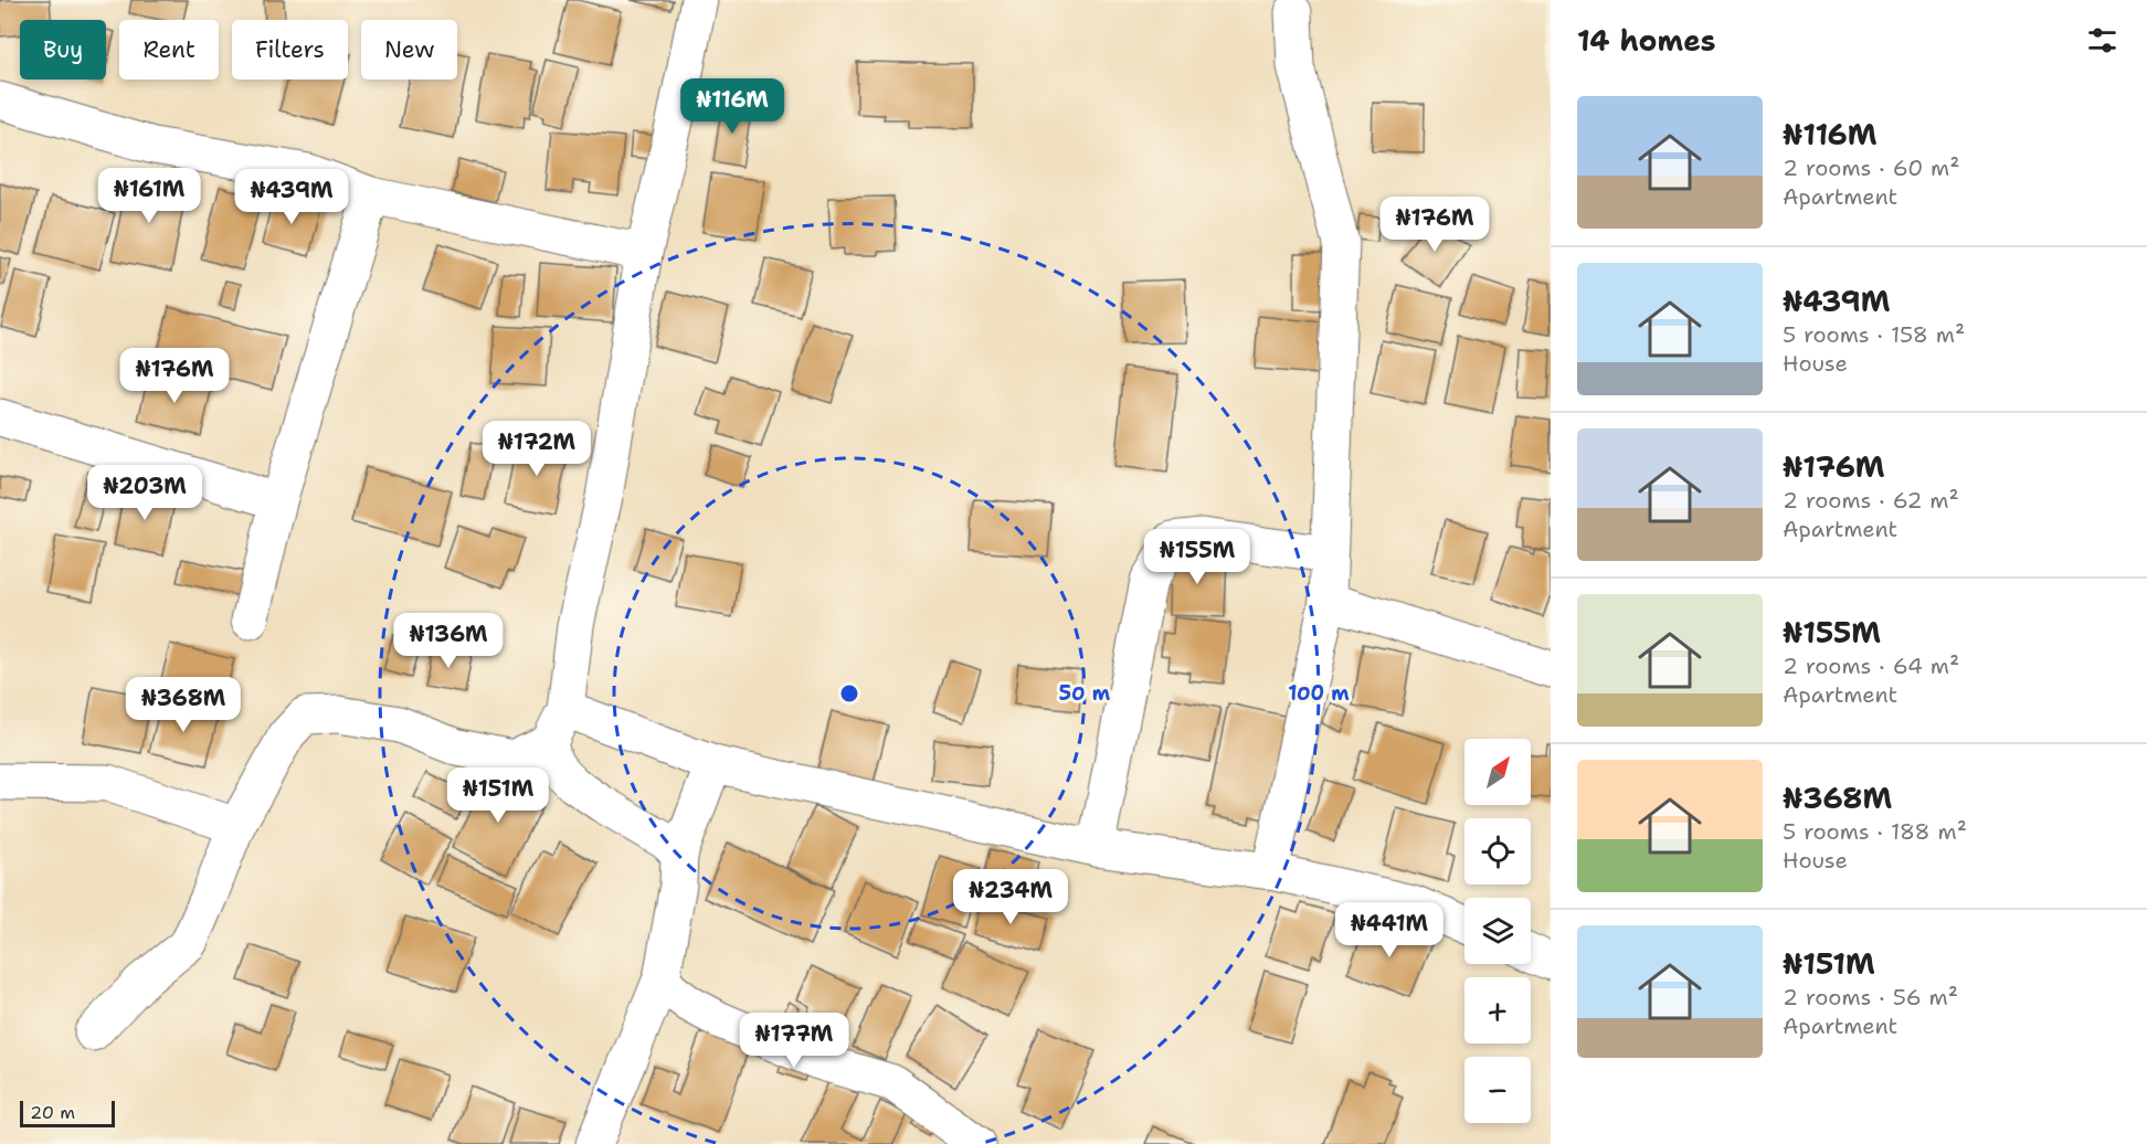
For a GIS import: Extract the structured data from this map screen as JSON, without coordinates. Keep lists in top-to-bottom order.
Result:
{
  "scale_bar": "20 m",
  "north": "top right",
  "page": {
    "heading": "14 homes",
    "chip": [
      "Buy",
      "Rent",
      "Filters",
      "New"
    ],
    "price": [
      "₦116M",
      "₦161M",
      "₦439M",
      "₦176M",
      "₦176M",
      "₦172M",
      "₦203M",
      "₦155M",
      "₦136M",
      "₦368M",
      "₦151M",
      "₦234M",
      "₦441M",
      "₦177M"
    ],
    "list": [
      {
        "name": "₦116M",
        "note": "2 rooms · 60 m² · Apartment"
      },
      {
        "name": "₦439M",
        "note": "5 rooms · 158 m² · House"
      },
      {
        "name": "₦176M",
        "note": "2 rooms · 62 m² · Apartment"
      },
      {
        "name": "₦155M",
        "note": "2 rooms · 64 m² · Apartment"
      },
      {
        "name": "₦368M",
        "note": "5 rooms · 188 m² · House"
      },
      {
        "name": "₦151M",
        "note": "2 rooms · 56 m² · Apartment"
      }
    ],
    "map_buttons": ["+", "−"],
    "scale": "20 m"
  },
  "rings": ["50 m", "100 m"]
}
